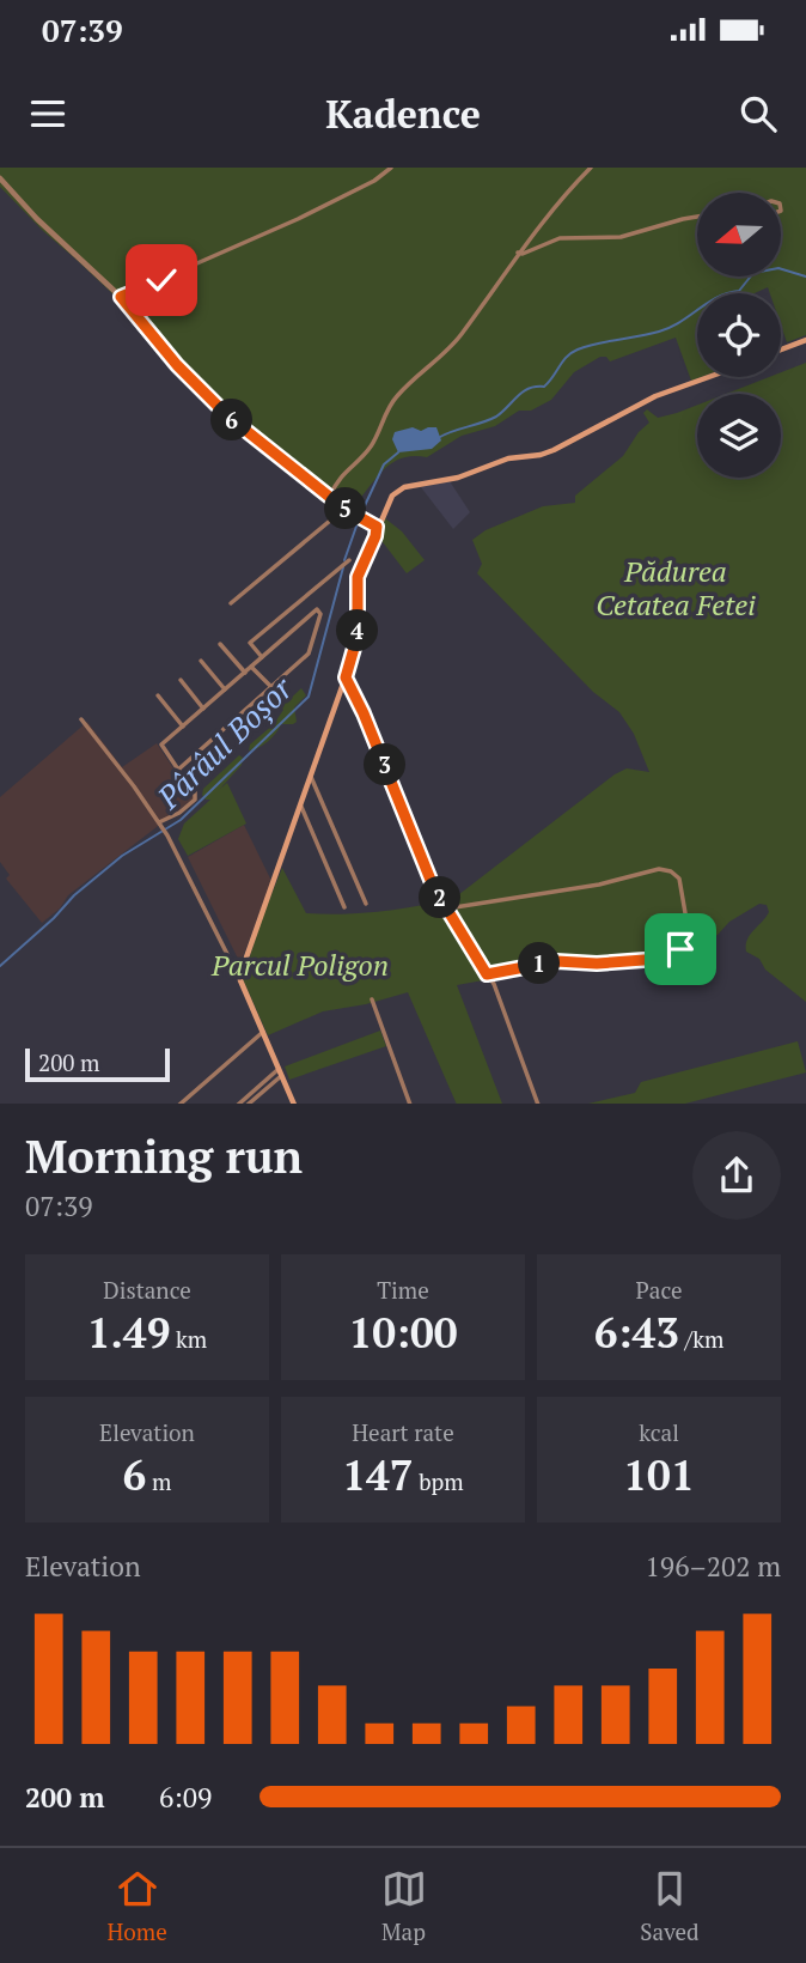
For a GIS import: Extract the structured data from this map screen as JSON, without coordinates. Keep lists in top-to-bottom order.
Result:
{
  "water": ["Pârâul Boșor"],
  "parks": ["Pădurea Cetatea Fetei", "Parcul Poligon"],
  "scale_bar": "200 m",
  "north": "left",
  "page": {
    "status": "07:39",
    "header": "Kadence",
    "pins": [
      "6",
      "5",
      "4",
      "3",
      "2",
      "1"
    ],
    "scale": "200 m",
    "heading": ["Morning run", "07:39"],
    "stats": [
      ["Distance", "1.49 km"],
      ["Time", "10:00"],
      ["Pace", "6:43 /km"],
      ["Elevation", "6 m"],
      ["Heart rate", "147 bpm"],
      ["kcal", "101"]
    ],
    "chart": ["Elevation", "196–202 m"],
    "list": [
      {
        "name": "200 m",
        "note": "6:09"
      }
    ],
    "tabs": ["Home", "Map", "Saved"]
  }
}
